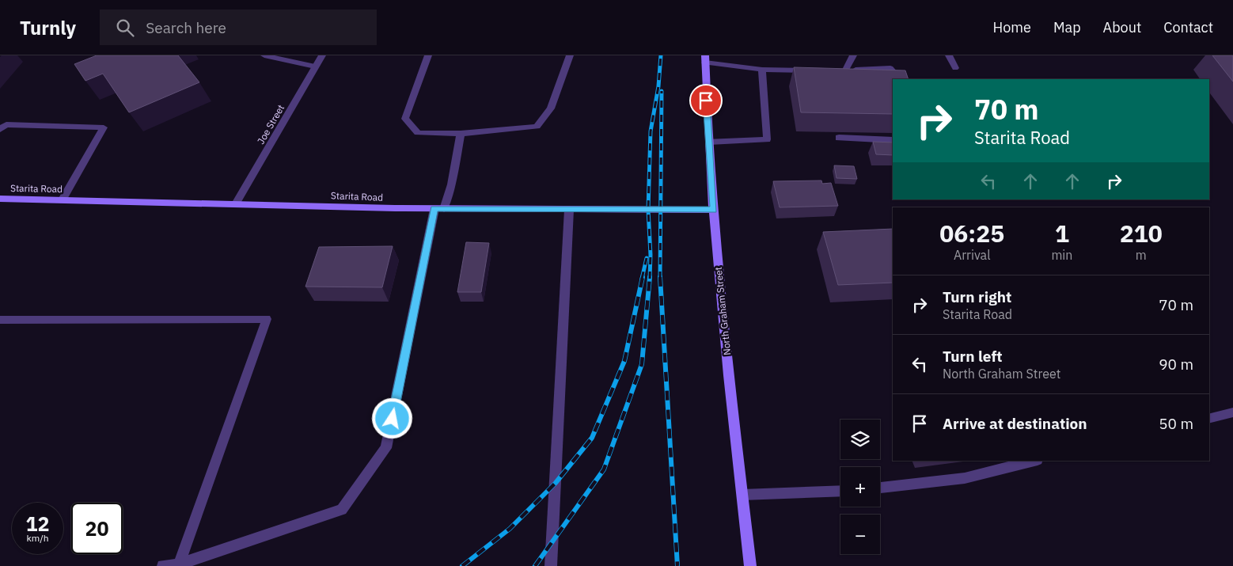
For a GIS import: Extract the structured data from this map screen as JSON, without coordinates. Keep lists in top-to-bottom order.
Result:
{
  "streets": {
    "street": ["Joe Street", "Starita Road", "North Graham Street"]
  },
  "crossings": [
    ["Joe Street", "Starita Road"],
    ["Starita Road", "North Graham Street"]
  ],
  "page": {
    "header": "Turnly",
    "search": "Search here",
    "nav": [
      "Home",
      "Map",
      "About",
      "Contact"
    ],
    "turn": ["70 m", "Starita Road"],
    "eta": [
      "06:25",
      "Arrival",
      "1",
      "min",
      "210",
      "m"
    ],
    "list": [
      {
        "name": "Turn right",
        "note": "Starita Road",
        "value": "70 m"
      },
      {
        "name": "Turn left",
        "note": "North Graham Street",
        "value": "90 m"
      },
      {
        "name": "Arrive at destination",
        "value": "50 m"
      }
    ],
    "map_buttons": ["+", "−"],
    "speed": "12 km/h",
    "limit": "20"
  }
}
